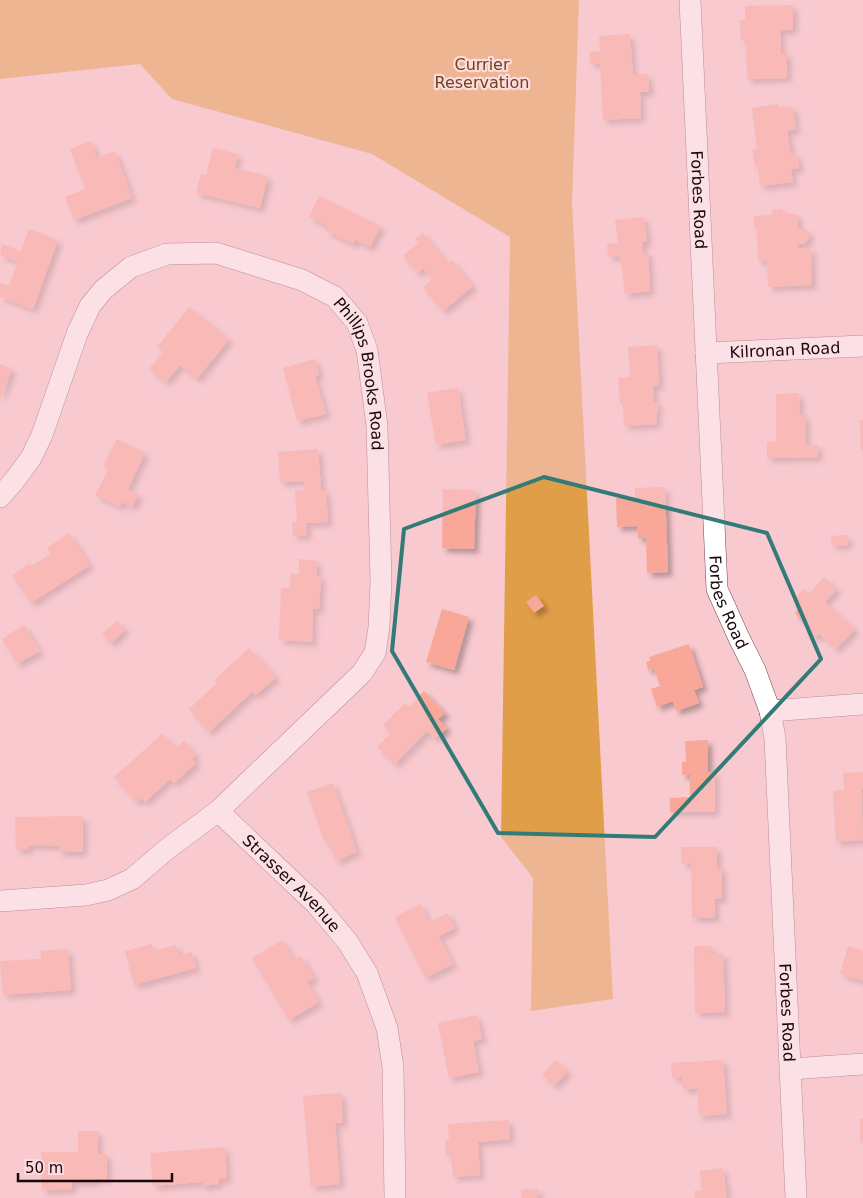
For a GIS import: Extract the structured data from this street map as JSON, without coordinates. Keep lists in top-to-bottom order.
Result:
{
  "streets": {
    "street": [
      "Forbes Road",
      "Kilronan Road",
      "Phillips Brooks Road",
      "Strasser Avenue"
    ]
  },
  "crossings": [
    ["Forbes Road", "Kilronan Road"],
    ["Phillips Brooks Road", "Strasser Avenue"]
  ],
  "parks": ["Currier Reservation"],
  "scale_bar": "50 m"
}
